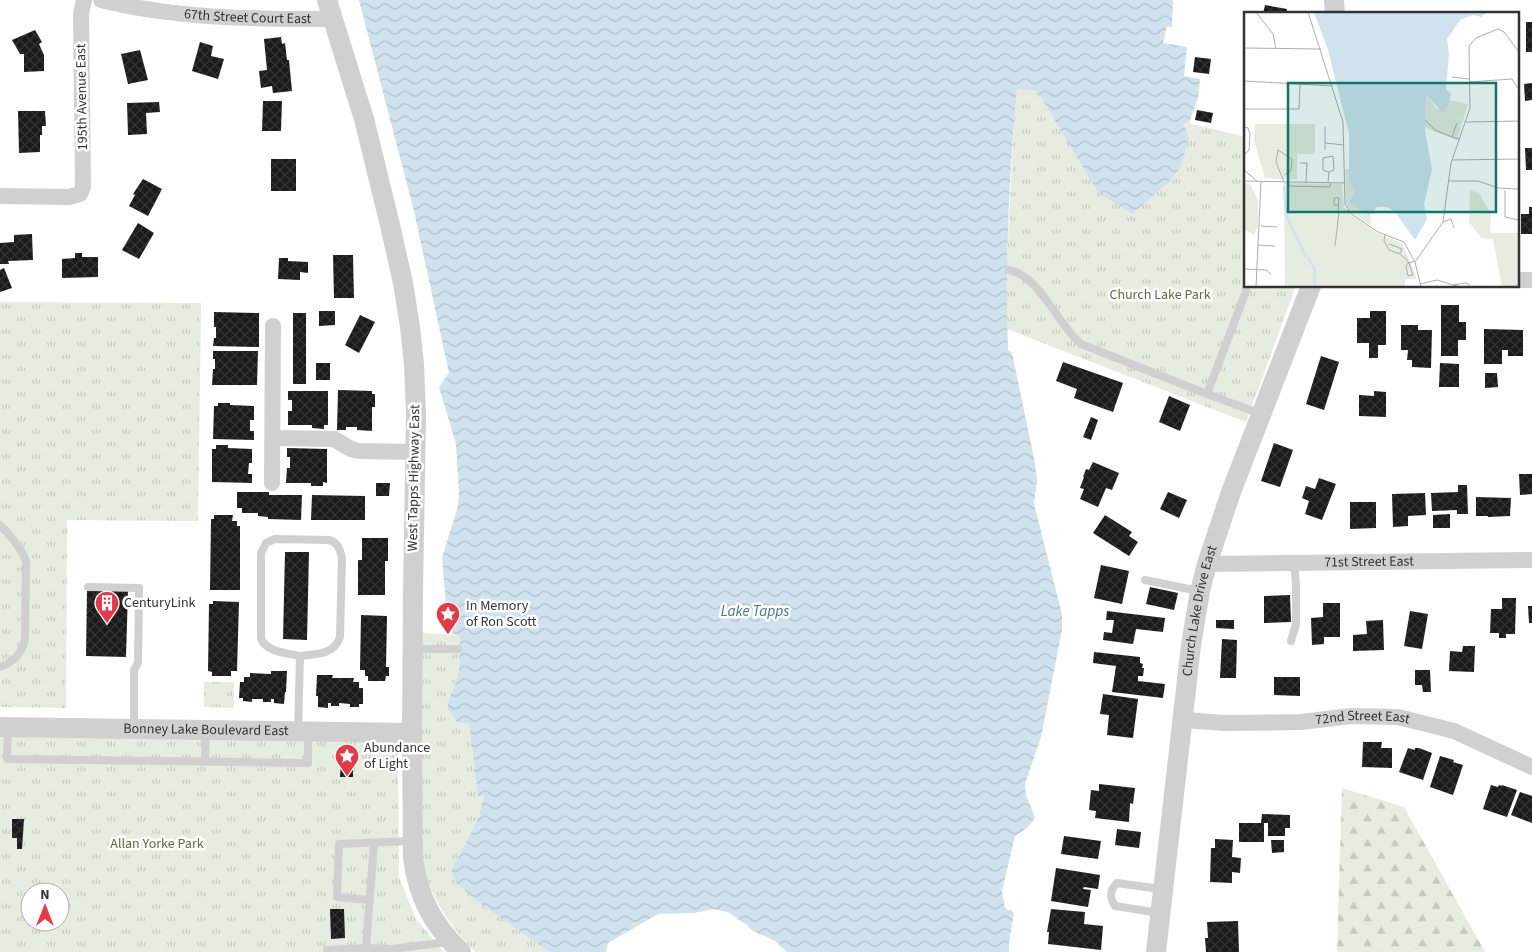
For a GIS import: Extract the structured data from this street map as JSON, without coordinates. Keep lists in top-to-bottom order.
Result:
{
  "streets": {
    "street": [
      "67th Street Court East",
      "195th Avenue East",
      "West Tapps Highway East",
      "71st Street East",
      "Church Lake Drive East",
      "72nd Street East",
      "Bonney Lake Boulevard East"
    ]
  },
  "crossings": [
    ["67th Street Court East", "West Tapps Highway East"],
    ["West Tapps Highway East", "Bonney Lake Boulevard East"],
    ["71st Street East", "Church Lake Drive East"],
    ["Church Lake Drive East", "72nd Street East"]
  ],
  "water": ["Lake Tapps"],
  "parks": ["Church Lake Park", "Allan Yorke Park"],
  "places": {
    "building": ["CenturyLink"],
    "place": ["In Memory of Ron Scott", "Abundance of Light"]
  },
  "north": "top"
}
